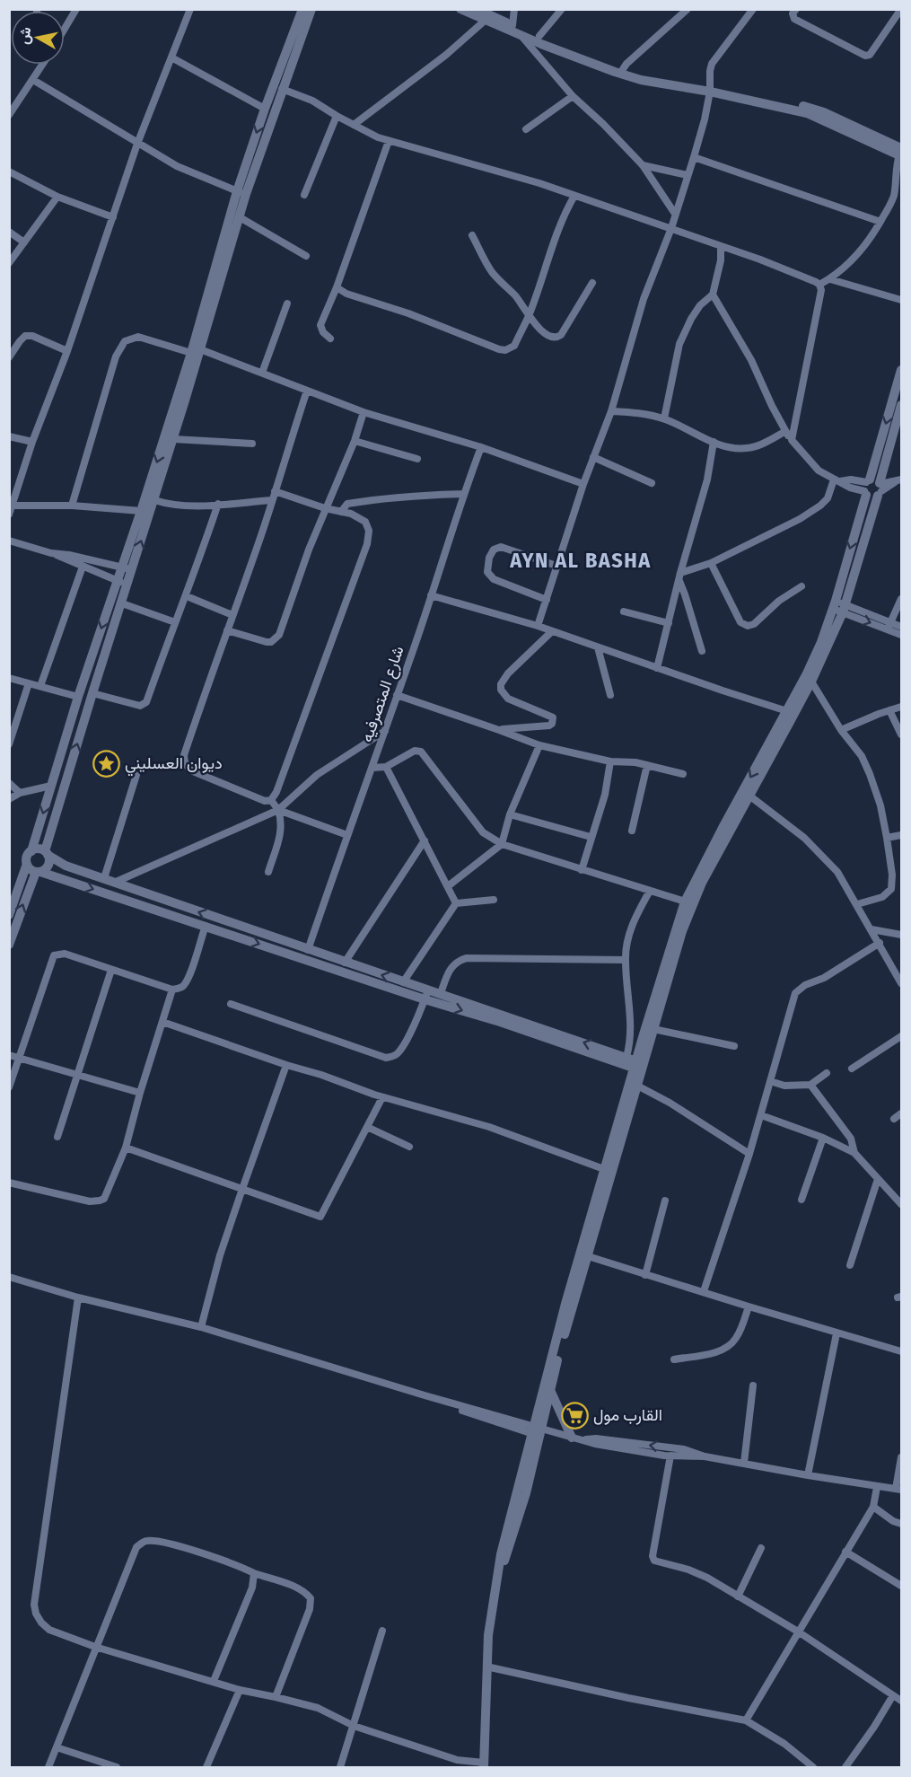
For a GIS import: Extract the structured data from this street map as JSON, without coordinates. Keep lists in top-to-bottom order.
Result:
{
  "streets": {
    "street": ["شارع المتصرفيه"]
  },
  "districts": ["AYN AL BASHA"],
  "places": {
    "place": ["ديوان العسليني"],
    "supermarket": ["القارب مول"]
  },
  "north": "left"
}
